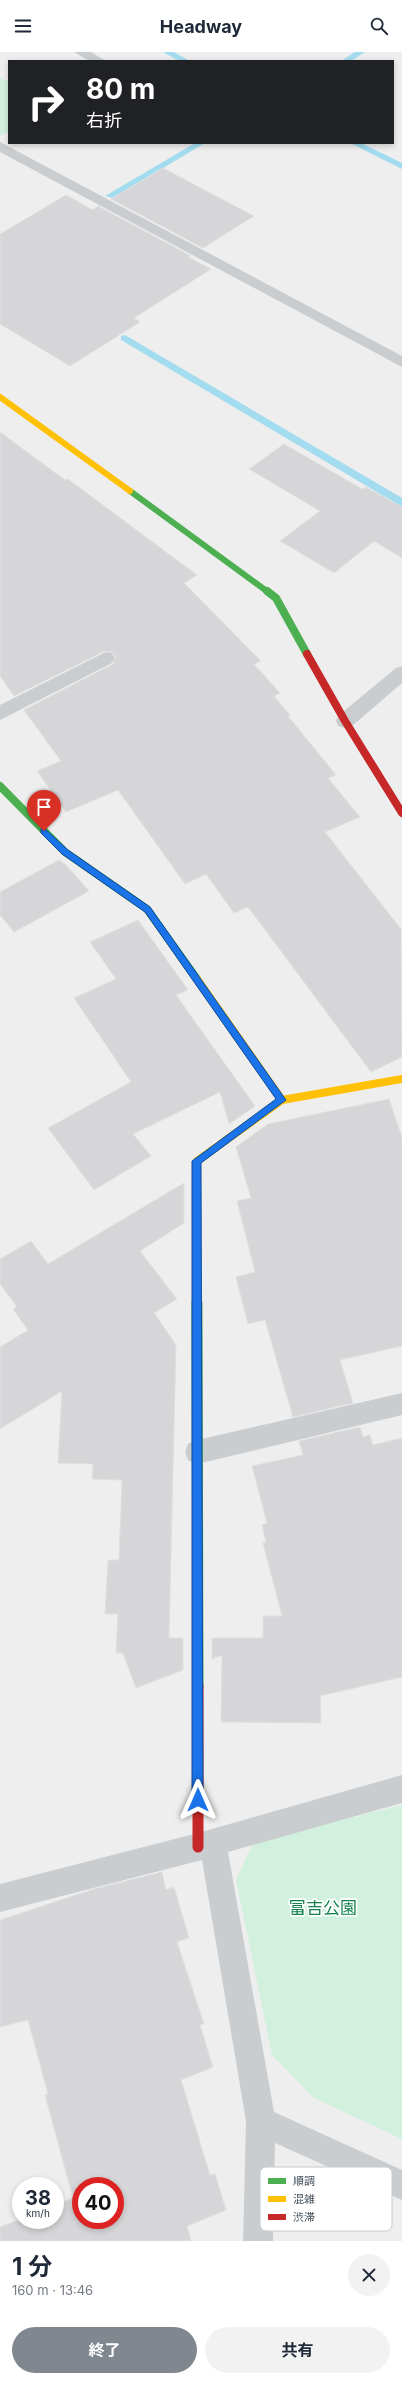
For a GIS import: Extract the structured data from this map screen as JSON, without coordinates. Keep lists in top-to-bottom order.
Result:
{
  "parks": ["富吉公園"],
  "legend": ["順調", "混雑", "渋滞"],
  "page": {
    "header": "Headway",
    "turn": ["80 m", "右折"],
    "speed": "38 km/h",
    "limit": "40",
    "heading": ["1 分", "160 m · 13:46"],
    "buttons": ["終了", "共有"]
  }
}
